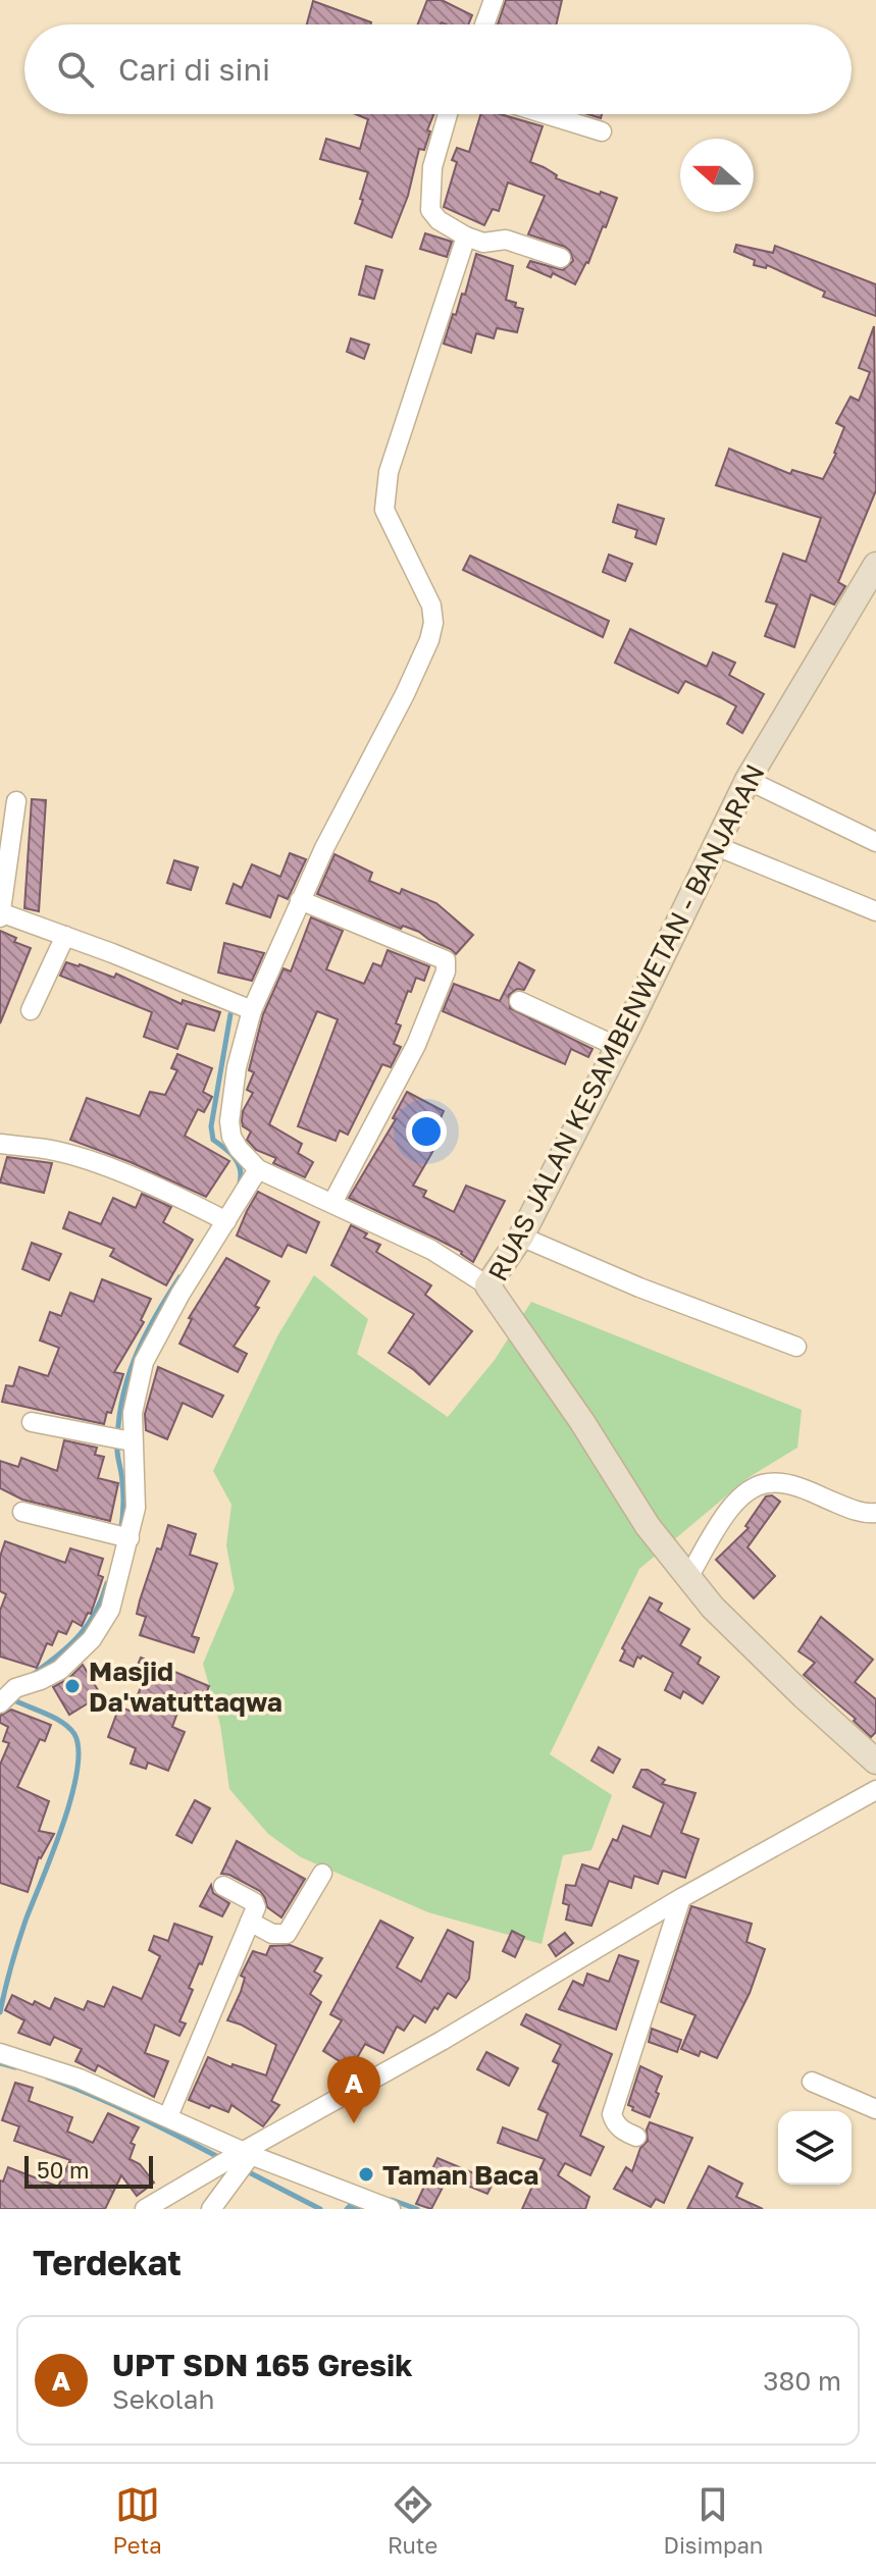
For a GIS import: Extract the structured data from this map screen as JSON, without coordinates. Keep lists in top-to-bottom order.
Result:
{
  "streets": {
    "main road": ["RUAS JALAN KESAMBENWETAN - BANJARAN"]
  },
  "places": ["Masjid Da'watuttaqwa", "Taman Baca"],
  "scale_bar": "50 m",
  "north": "left",
  "page": {
    "search": "Cari di sini",
    "pins": "A",
    "scale": "50 m",
    "heading": "Terdekat",
    "list": [
      {
        "mark": "A",
        "name": "UPT SDN 165 Gresik",
        "note": "Sekolah",
        "value": "380 m"
      }
    ],
    "nav": ["Peta", "Rute", "Disimpan"]
  }
}
